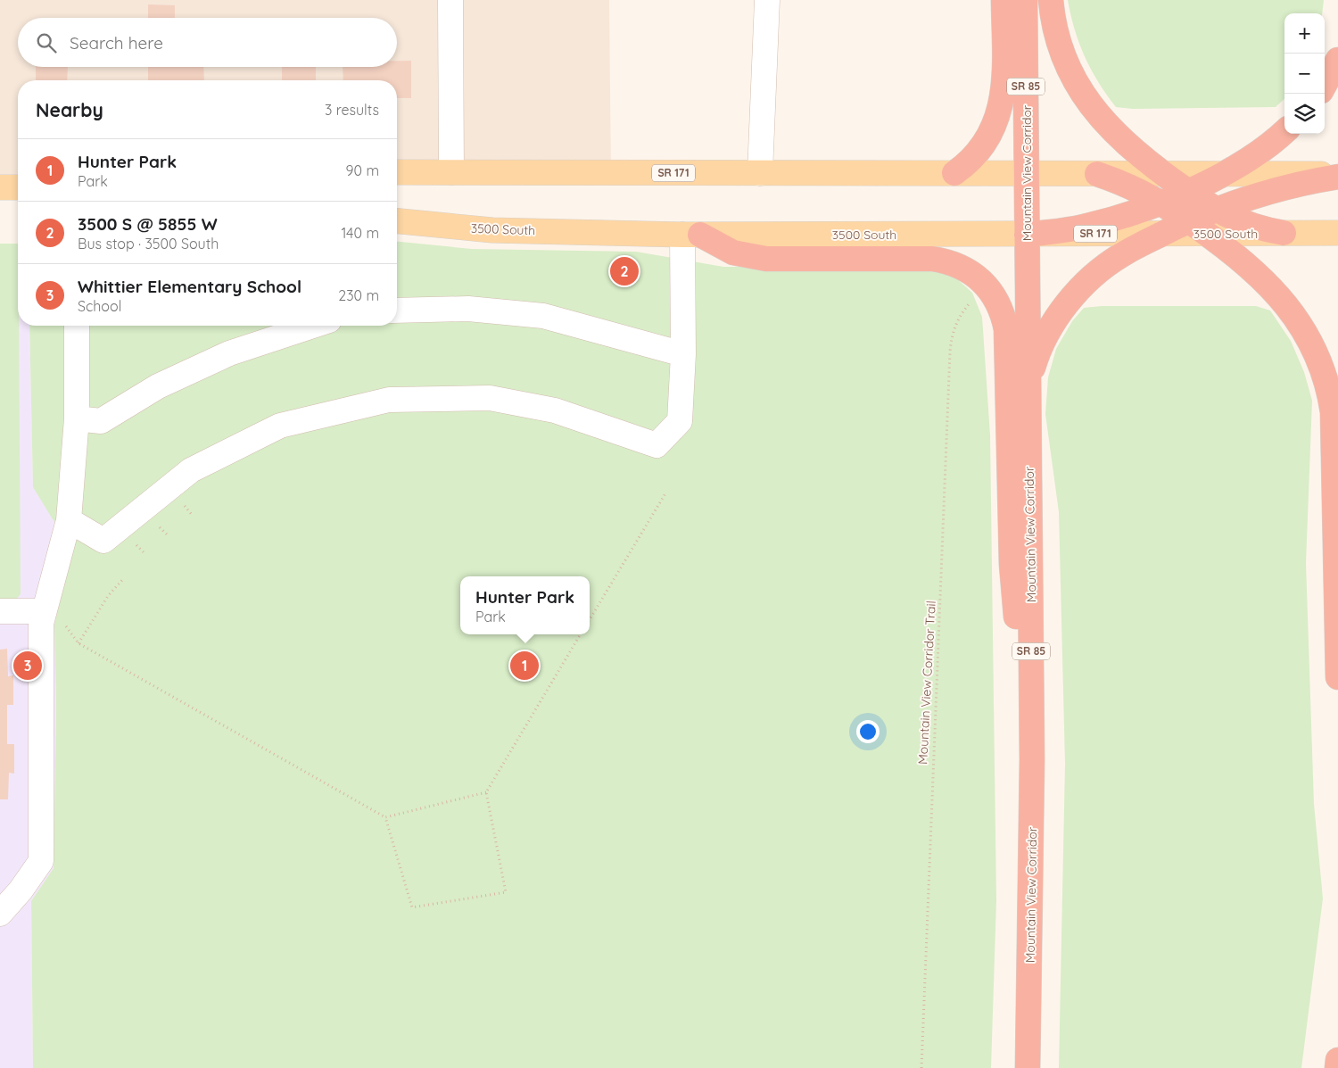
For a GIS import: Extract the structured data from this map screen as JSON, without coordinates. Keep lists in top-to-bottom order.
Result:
{
  "streets": {
    "highway": ["SR 85", "Mountain View Corridor"],
    "main road": ["SR 171", "3500 South"],
    "path": ["Mountain View Corridor Trail"]
  },
  "crossings": [
    ["SR 171", "Mountain View Corridor"],
    ["Mountain View Corridor", "3500 South"]
  ],
  "page": {
    "map_buttons": ["+", "−"],
    "search": "Search here",
    "heading": ["Nearby", "3 results"],
    "list": [
      {
        "mark": "1",
        "name": "Hunter Park",
        "note": "Park",
        "value": "90 m"
      },
      {
        "mark": "2",
        "name": "3500 S @ 5855 W",
        "note": "Bus stop · 3500 South",
        "value": "140 m"
      },
      {
        "mark": "3",
        "name": "Whittier Elementary School",
        "note": "School",
        "value": "230 m"
      }
    ],
    "pins": ["2", "1", "3"],
    "popup": ["Hunter Park", "Park"]
  }
}
